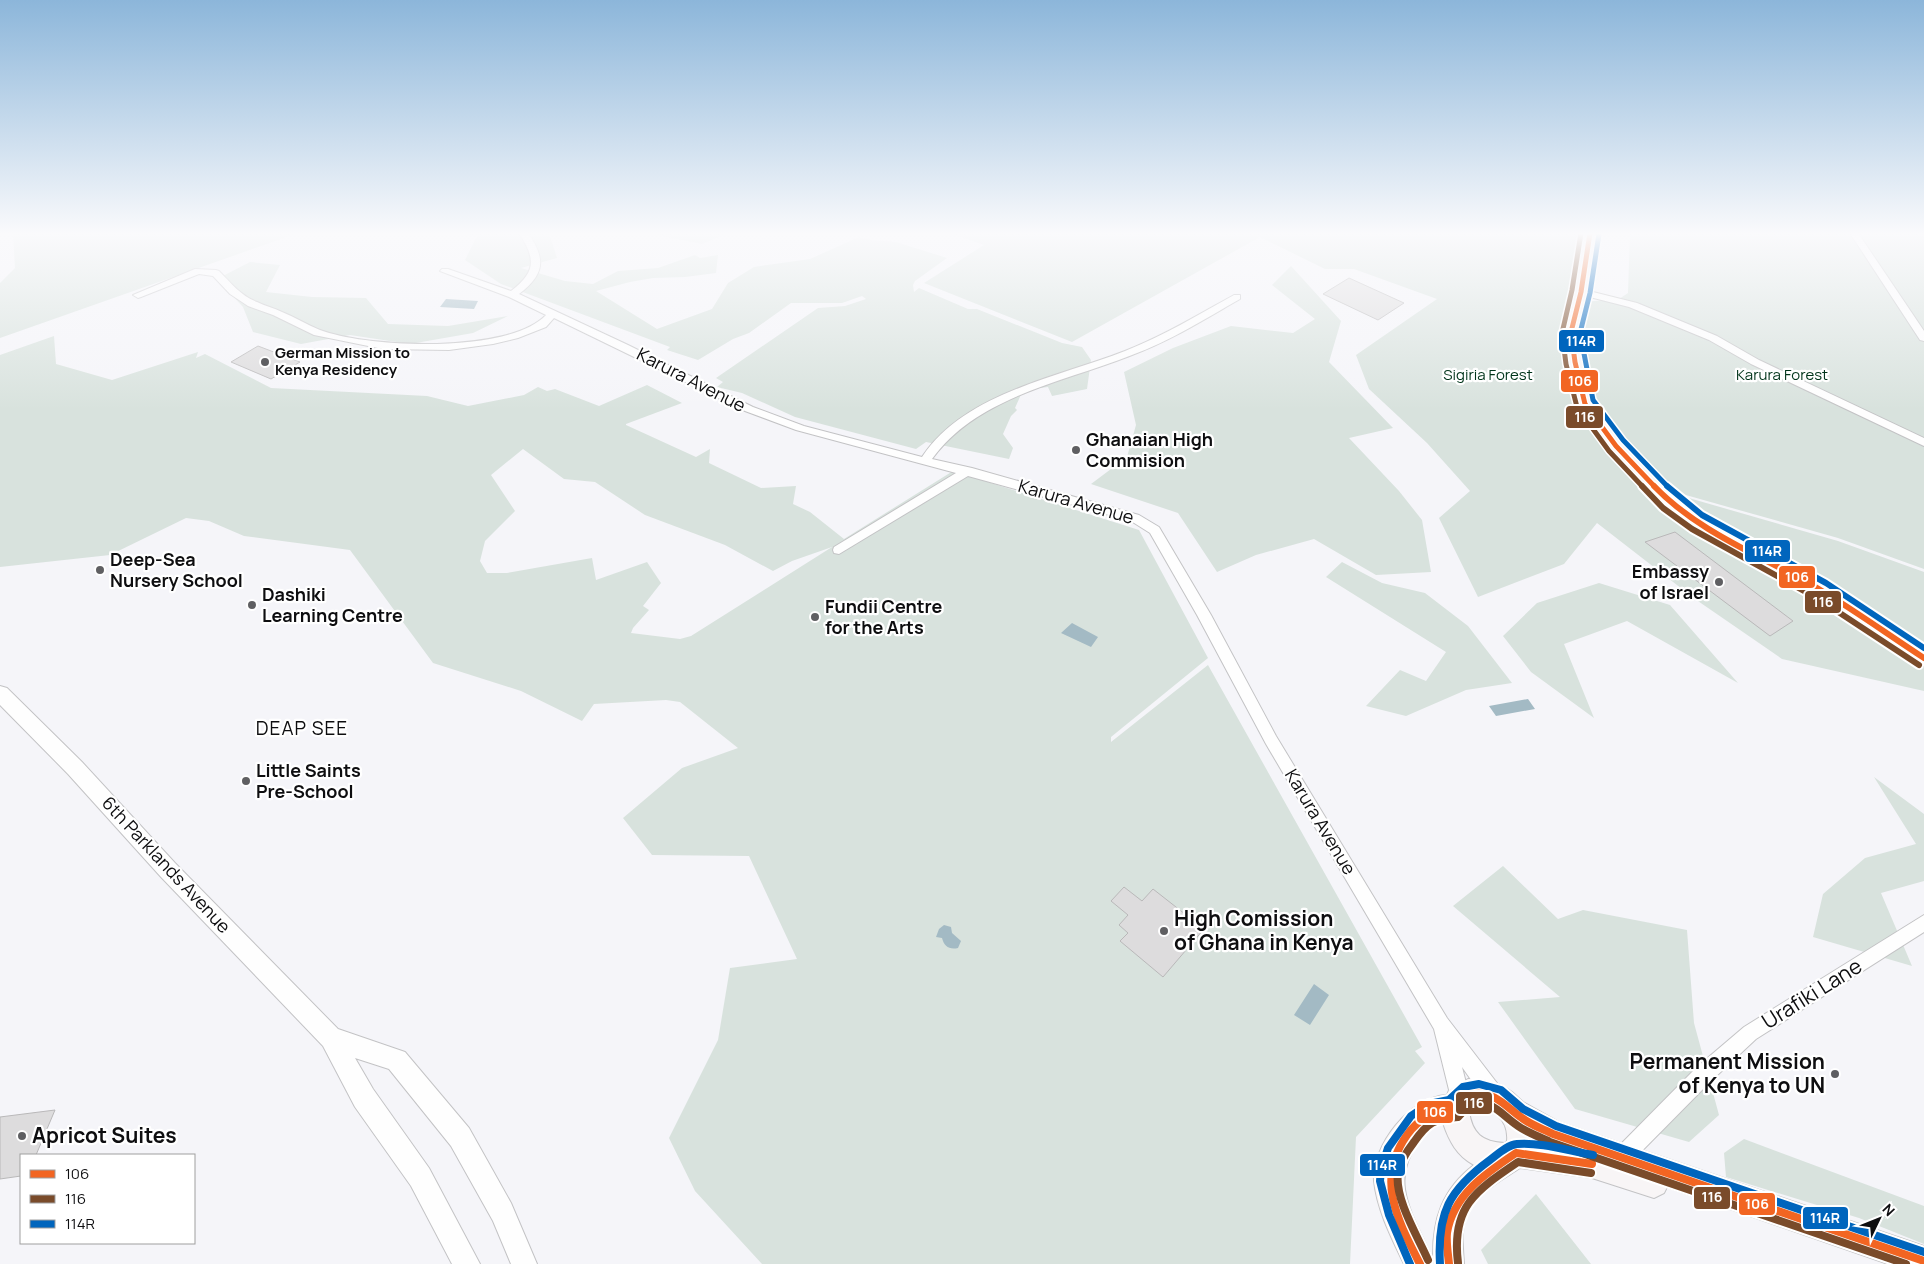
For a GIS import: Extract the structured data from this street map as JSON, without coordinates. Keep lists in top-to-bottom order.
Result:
{
  "streets": {
    "street": ["Karura Avenue", "6th Parklands Avenue", "Urafiki Lane"]
  },
  "districts": ["DEAP SEE"],
  "parks": ["Sigiria Forest", "Karura Forest"],
  "places": [
    "German Mission to Kenya Residency",
    "Ghanaian High Commision",
    "Deep-Sea Nursery School",
    "Embassy of Israel",
    "Dashiki Learning Centre",
    "Fundii Centre for the Arts",
    "Little Saints Pre-School",
    "High Comission of Ghana in Kenya",
    "Permanent Mission of Kenya to UN",
    "Apricot Suites"
  ],
  "lines": ["transit line 106", "transit line 116", "transit line 114R"],
  "legend": ["106", "116", "114R"],
  "north": "top right"
}
